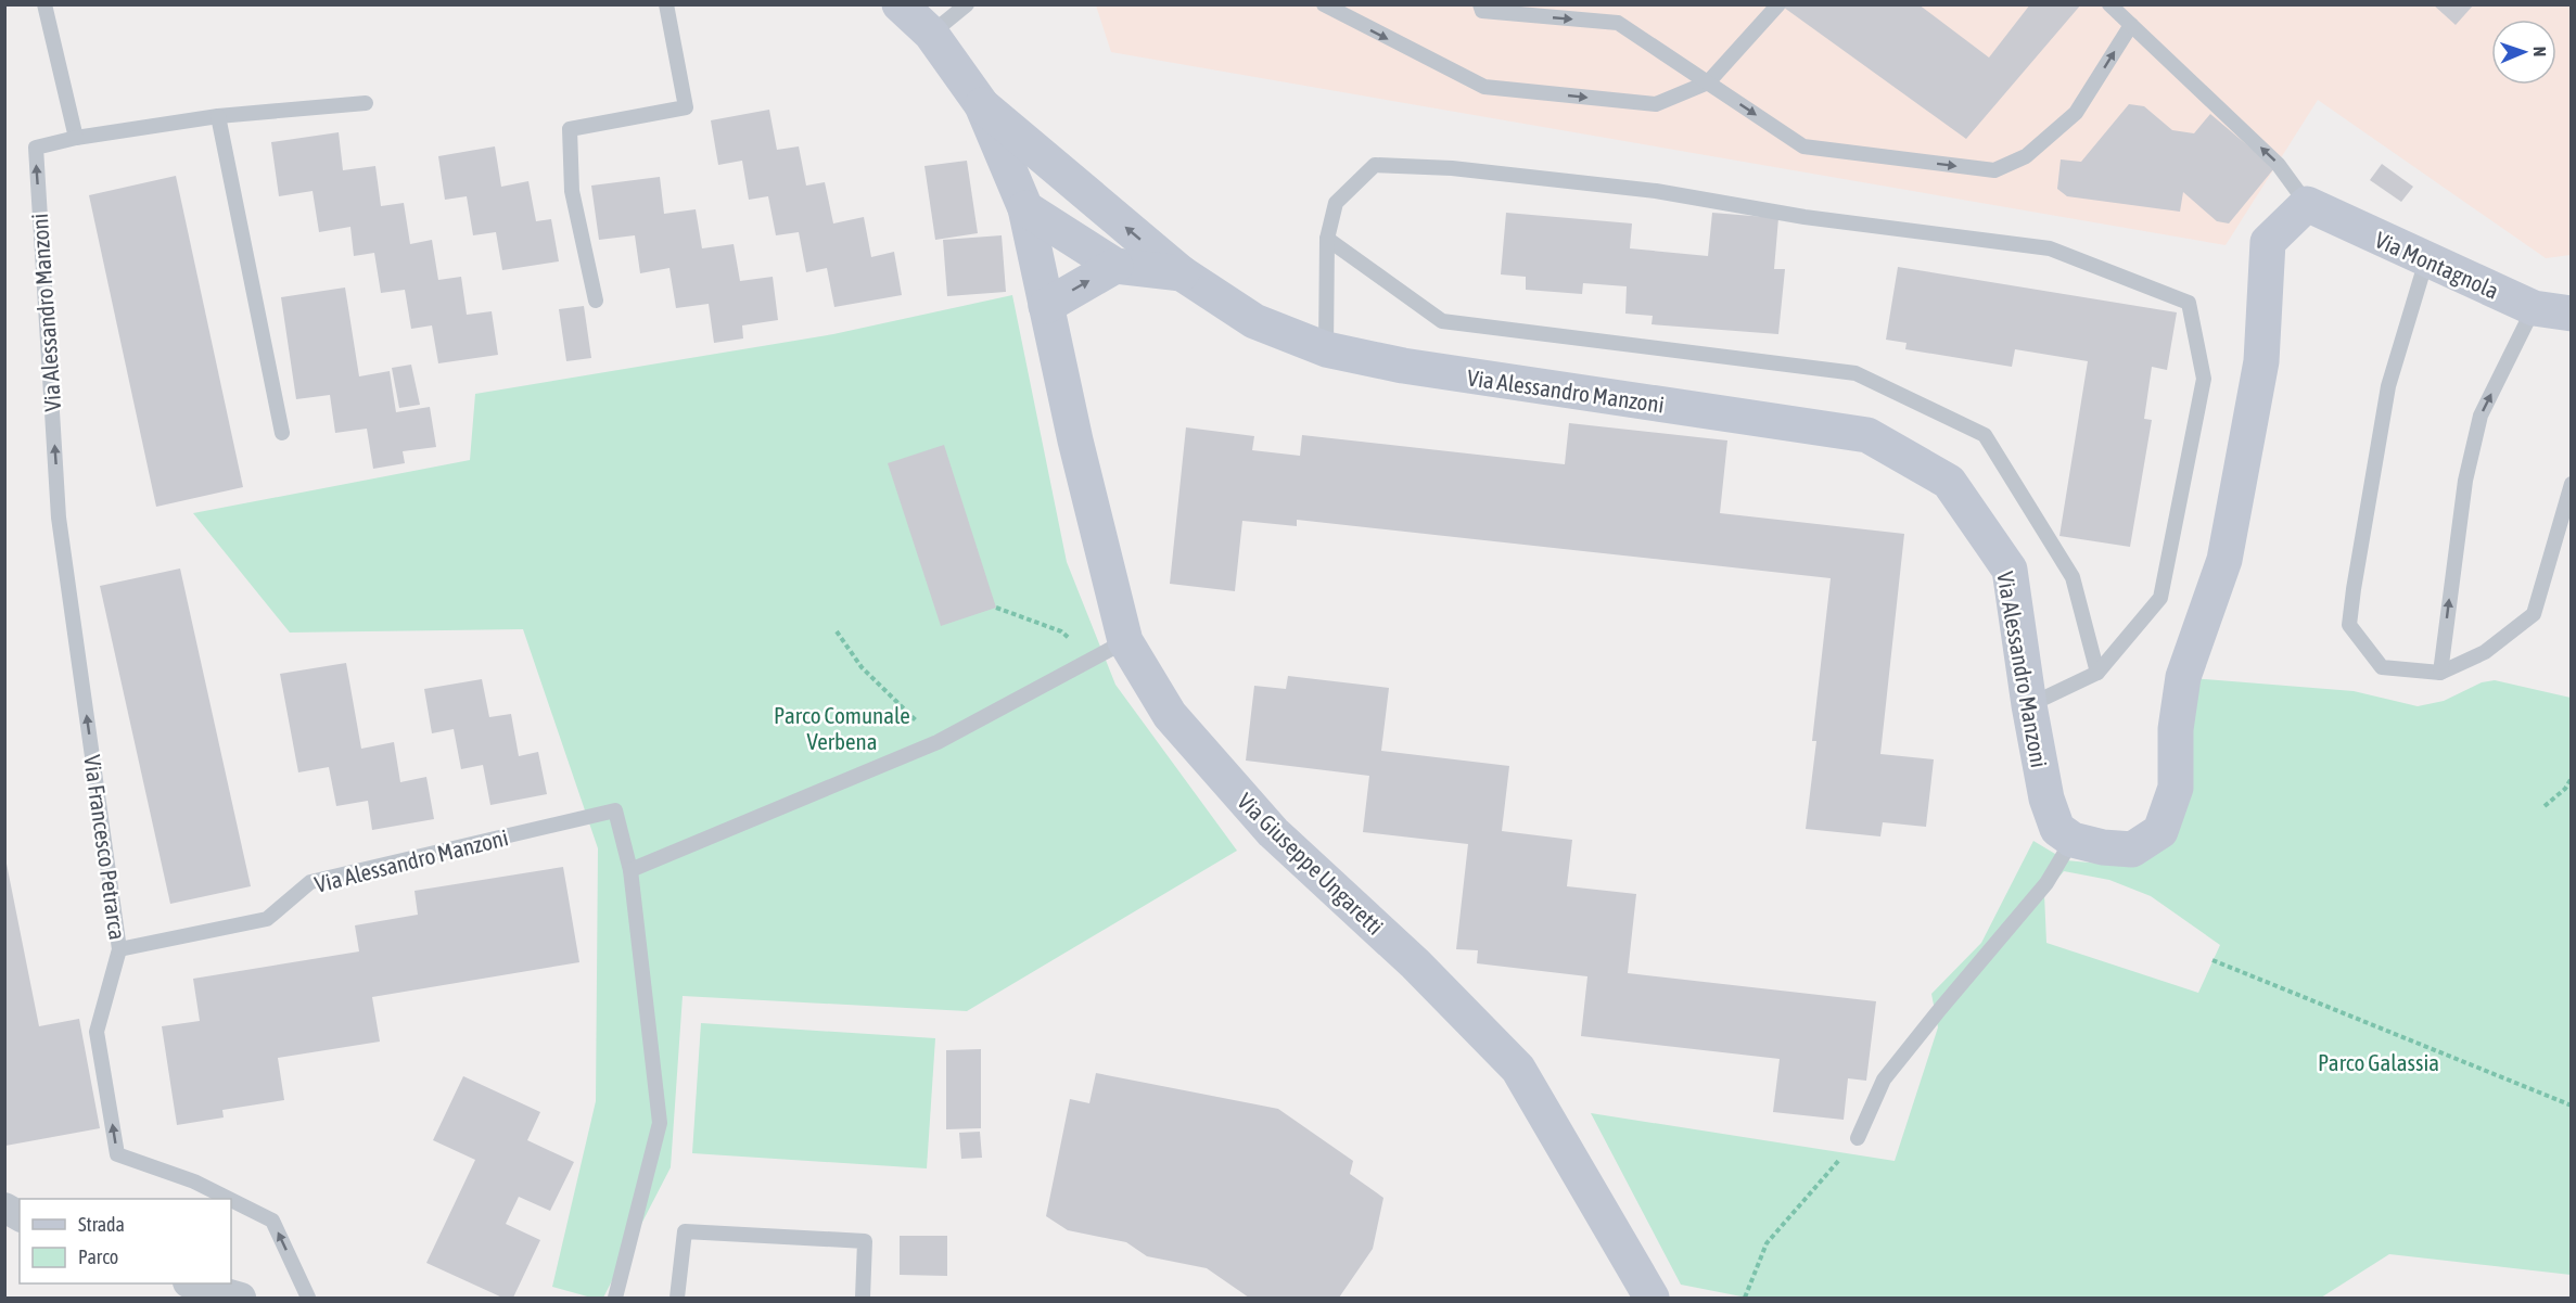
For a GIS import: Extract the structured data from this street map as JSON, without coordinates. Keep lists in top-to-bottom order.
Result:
{
  "streets": {
    "street": ["Via Montagnola", "Via Alessandro Manzoni", "Via Giuseppe Ungaretti"],
    "lane": ["Via Francesco Petrarca"]
  },
  "crossings": [
    ["Via Alessandro Manzoni", "Via Francesco Petrarca"],
    ["Via Alessandro Manzoni", "Via Giuseppe Ungaretti"]
  ],
  "one_way": ["Via Francesco Petrarca"],
  "parks": ["Parco Comunale Verbena", "Parco Galassia"],
  "legend": ["Strada", "Parco"],
  "north": "right"
}
